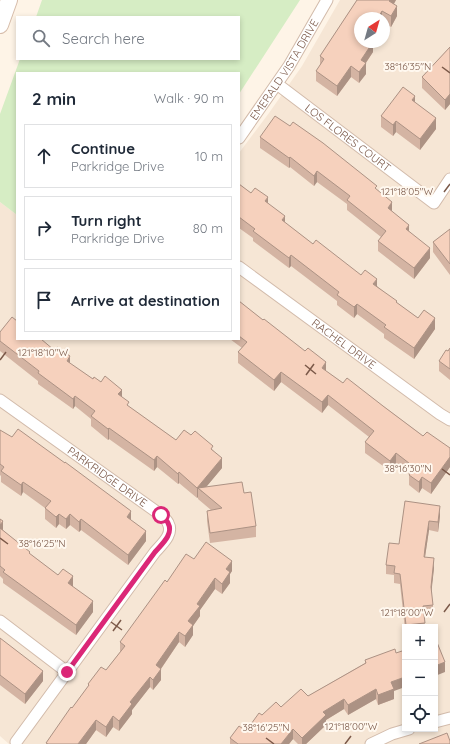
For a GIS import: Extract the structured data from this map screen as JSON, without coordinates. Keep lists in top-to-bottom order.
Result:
{
  "streets": {
    "street": [
      "EMERALD VISTA DRIVE",
      "LOS FLORES COURT",
      "RACHEL DRIVE",
      "PARKRIDGE DRIVE"
    ]
  },
  "crossings": [
    ["EMERALD VISTA DRIVE", "LOS FLORES COURT"]
  ],
  "north": "top right",
  "page": {
    "search": "Search here",
    "heading": ["2 min", "Walk · 90 m"],
    "list": [
      ["Continue", "Parkridge Drive", "10 m"],
      ["Turn right", "Parkridge Drive", "80 m"],
      "Arrive at destination"
    ],
    "map_buttons": ["+", "−"]
  },
  "coordinates": [
    "38°16'35\"N",
    "121°18'05\"W",
    "121°18'10\"W",
    "38°16'30\"N",
    "38°16'25\"N",
    "121°18'00\"W"
  ]
}
